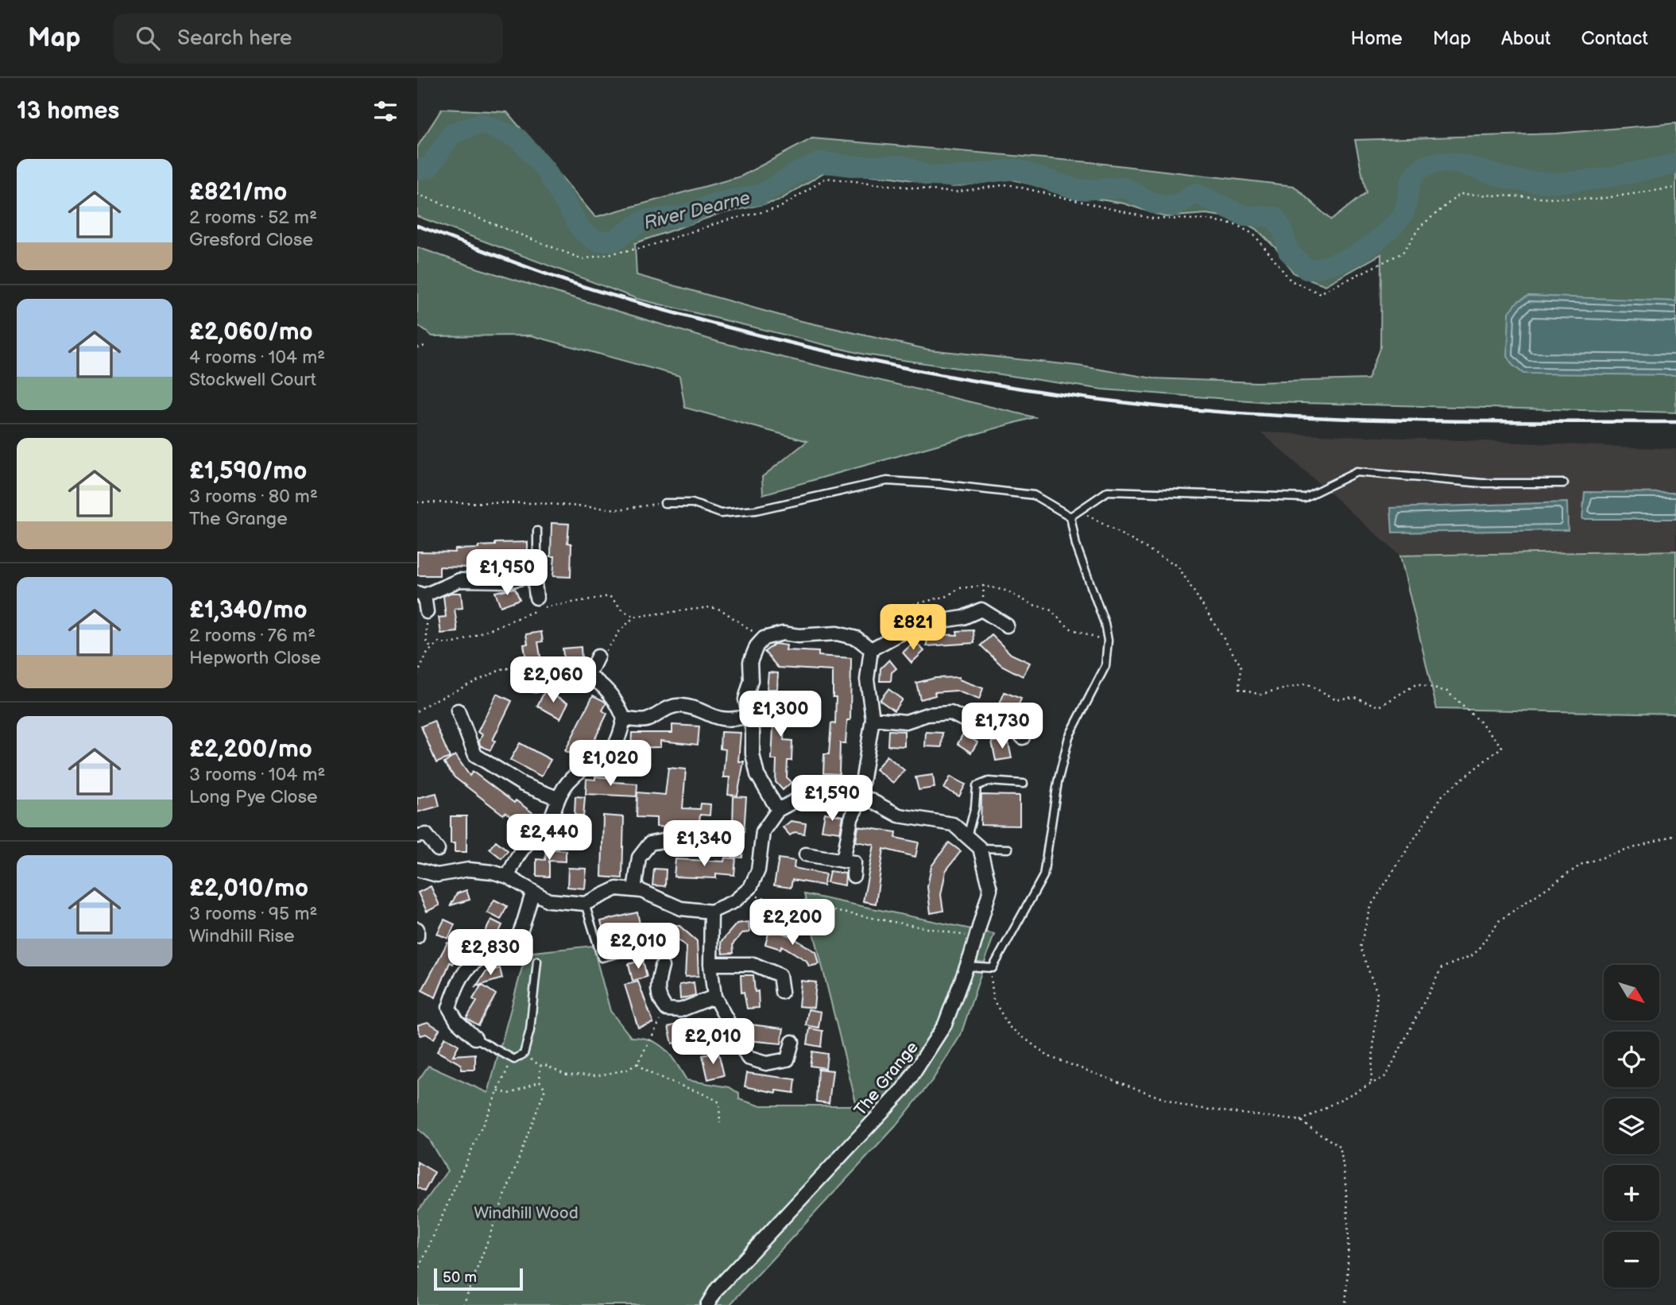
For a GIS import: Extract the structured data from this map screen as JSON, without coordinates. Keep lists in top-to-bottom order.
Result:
{
  "streets": {
    "street": ["The Grange"]
  },
  "water": ["River Dearne"],
  "parks": ["Windhill Wood"],
  "scale_bar": "50 m",
  "north": "bottom right",
  "page": {
    "header": "Map",
    "search": "Search here",
    "nav": [
      "Home",
      "Map",
      "About",
      "Contact"
    ],
    "heading": "13 homes",
    "list": [
      {
        "name": "£821/mo",
        "note": "2 rooms · 52 m² · Gresford Close"
      },
      {
        "name": "£2,060/mo",
        "note": "4 rooms · 104 m² · Stockwell Court"
      },
      {
        "name": "£1,590/mo",
        "note": "3 rooms · 80 m² · The Grange"
      },
      {
        "name": "£1,340/mo",
        "note": "2 rooms · 76 m² · Hepworth Close"
      },
      {
        "name": "£2,200/mo",
        "note": "3 rooms · 104 m² · Long Pye Close"
      },
      {
        "name": "£2,010/mo",
        "note": "3 rooms · 95 m² · Windhill Rise"
      }
    ],
    "price": [
      "£1,950",
      "£821",
      "£2,060",
      "£1,300",
      "£1,730",
      "£1,020",
      "£1,590",
      "£2,440",
      "£1,340",
      "£2,200",
      "£2,010",
      "£2,830",
      "£2,010"
    ],
    "map_buttons": ["+", "−"],
    "scale": "50 m"
  }
}
